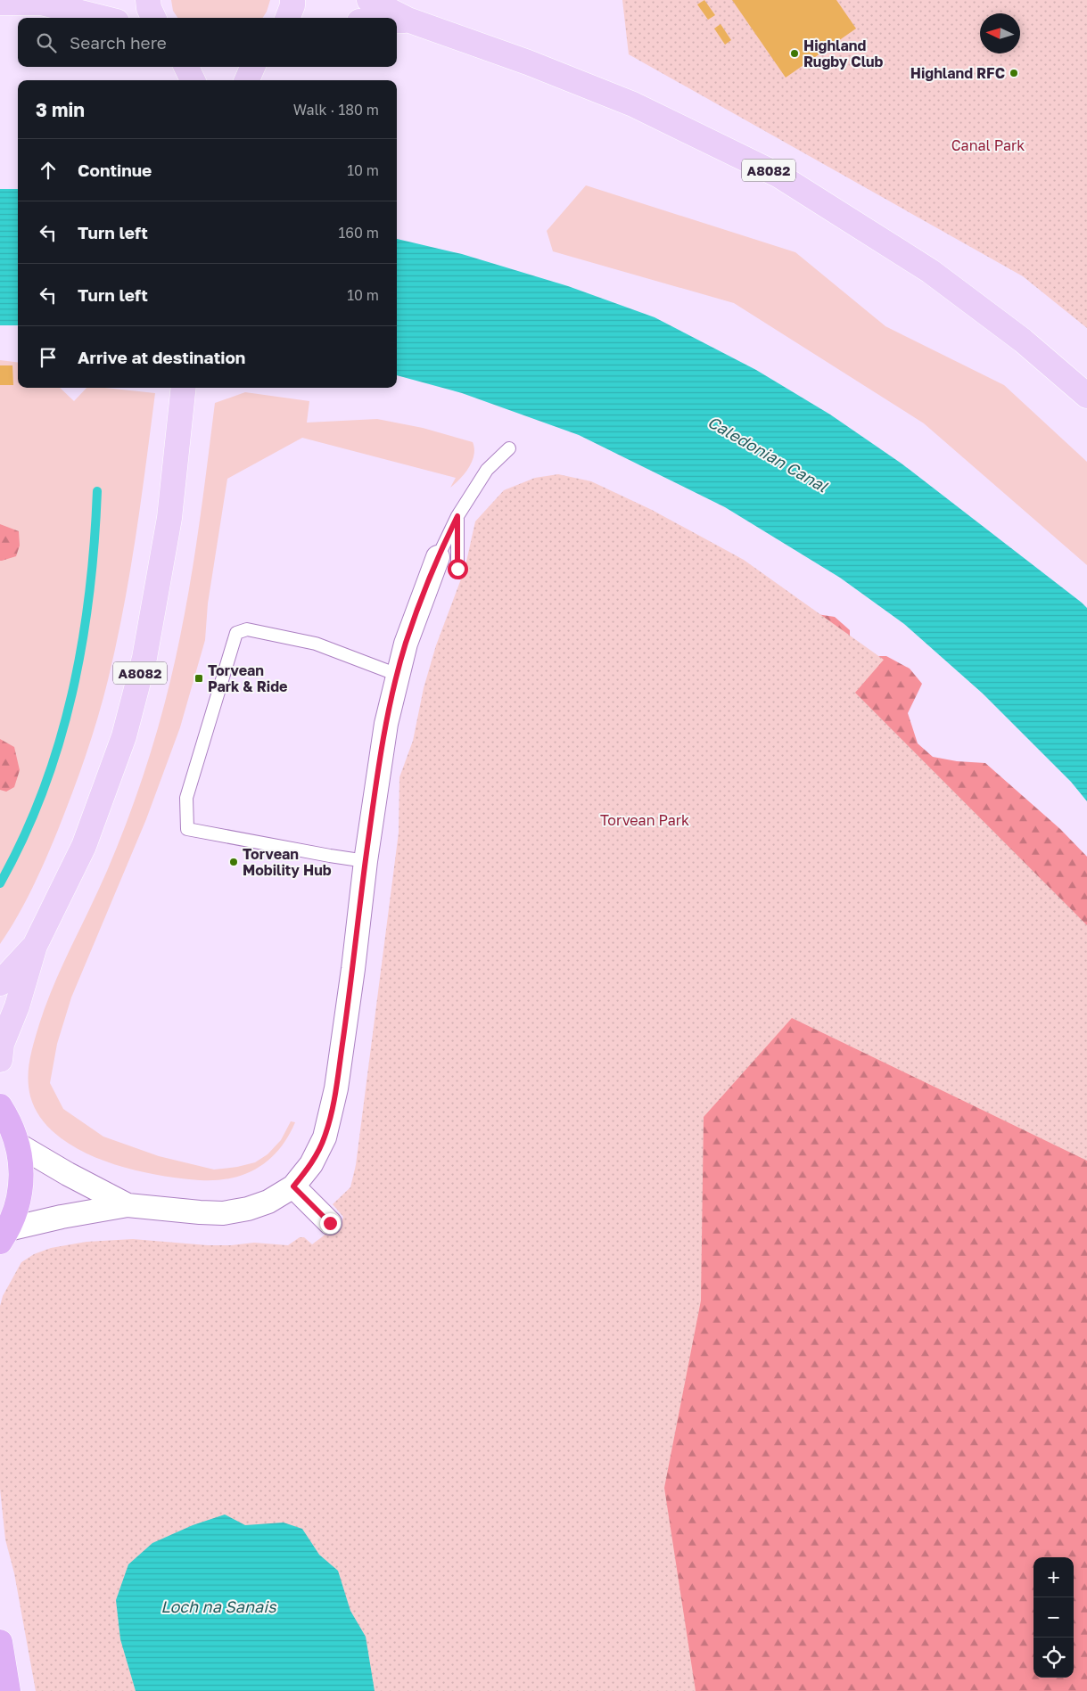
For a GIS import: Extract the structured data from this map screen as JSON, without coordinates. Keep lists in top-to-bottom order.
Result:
{
  "streets": {
    "main road": ["A8082"]
  },
  "water": ["Caledonian Canal", "Loch na Sanais"],
  "parks": ["Canal Park", "Torvean Park"],
  "places": {
    "other": ["Highland Rugby Club", "Highland RFC", "Torvean Mobility Hub"],
    "transit": ["Torvean Park & Ride"]
  },
  "north": "left",
  "page": {
    "search": "Search here",
    "heading": ["3 min", "Walk · 180 m"],
    "list": [
      ["Continue", "10 m"],
      ["Turn left", "160 m"],
      ["Turn left", "10 m"],
      "Arrive at destination"
    ],
    "map_buttons": ["+", "−"]
  }
}
